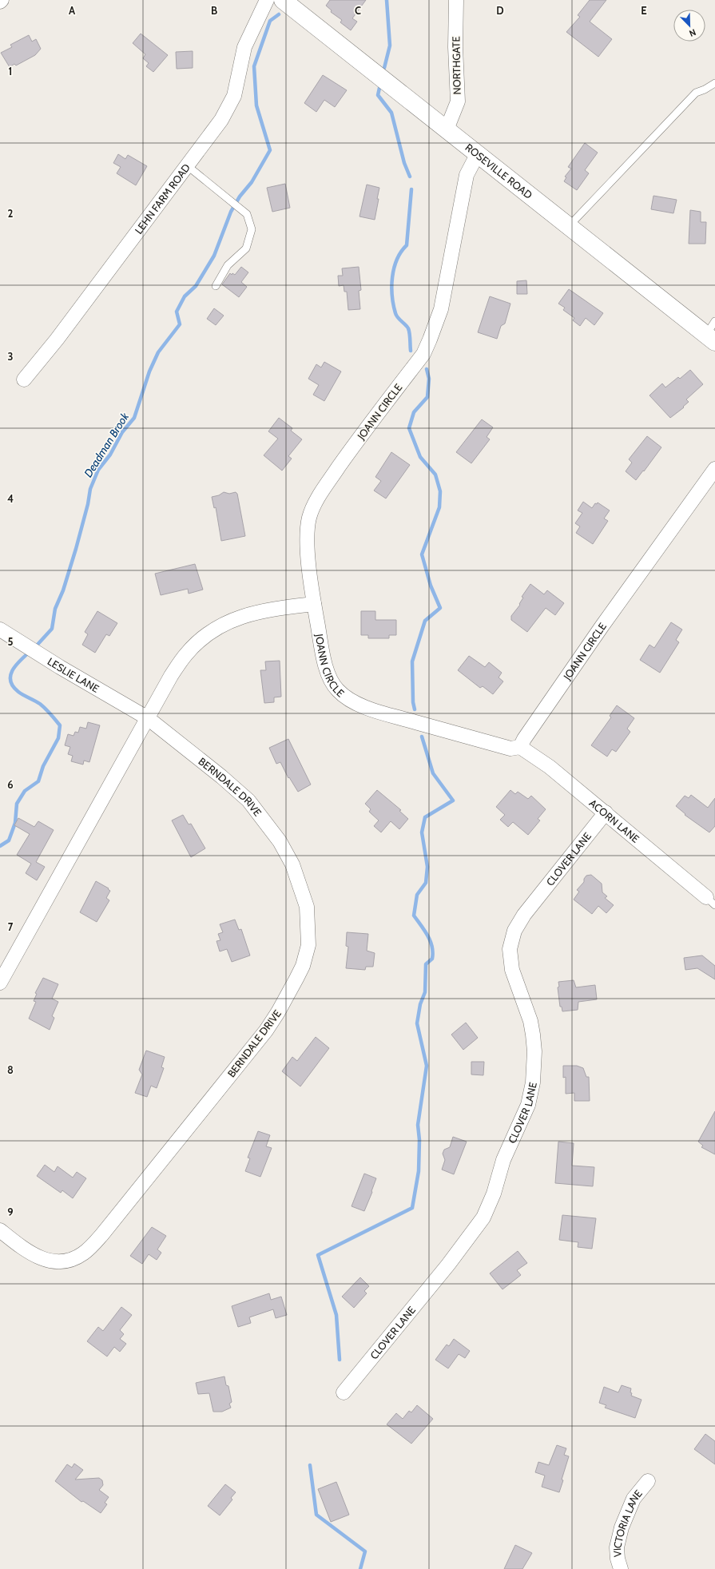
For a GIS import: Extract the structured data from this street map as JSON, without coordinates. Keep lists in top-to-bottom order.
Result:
{
  "streets": {
    "street": [
      "NORTHGATE",
      "ROSEVILLE ROAD",
      "LEHN FARM ROAD",
      "JOANN CIRCLE",
      "LESLIE LANE",
      "BERNDALE DRIVE",
      "ACORN LANE",
      "CLOVER LANE",
      "VICTORIA LANE"
    ]
  },
  "crossings": [
    ["NORTHGATE", "ROSEVILLE ROAD"],
    ["ROSEVILLE ROAD", "JOANN CIRCLE"],
    ["JOANN CIRCLE", "ACORN LANE"],
    ["LESLIE LANE", "BERNDALE DRIVE"],
    ["ACORN LANE", "CLOVER LANE"]
  ],
  "water": ["Deadman Brook"],
  "north": "bottom right",
  "grid": {
    "columns": [
      "A",
      "B",
      "C",
      "D",
      "E"
    ],
    "rows": [
      "1",
      "2",
      "3",
      "4",
      "5",
      "6",
      "7",
      "8",
      "9"
    ]
  }
}
